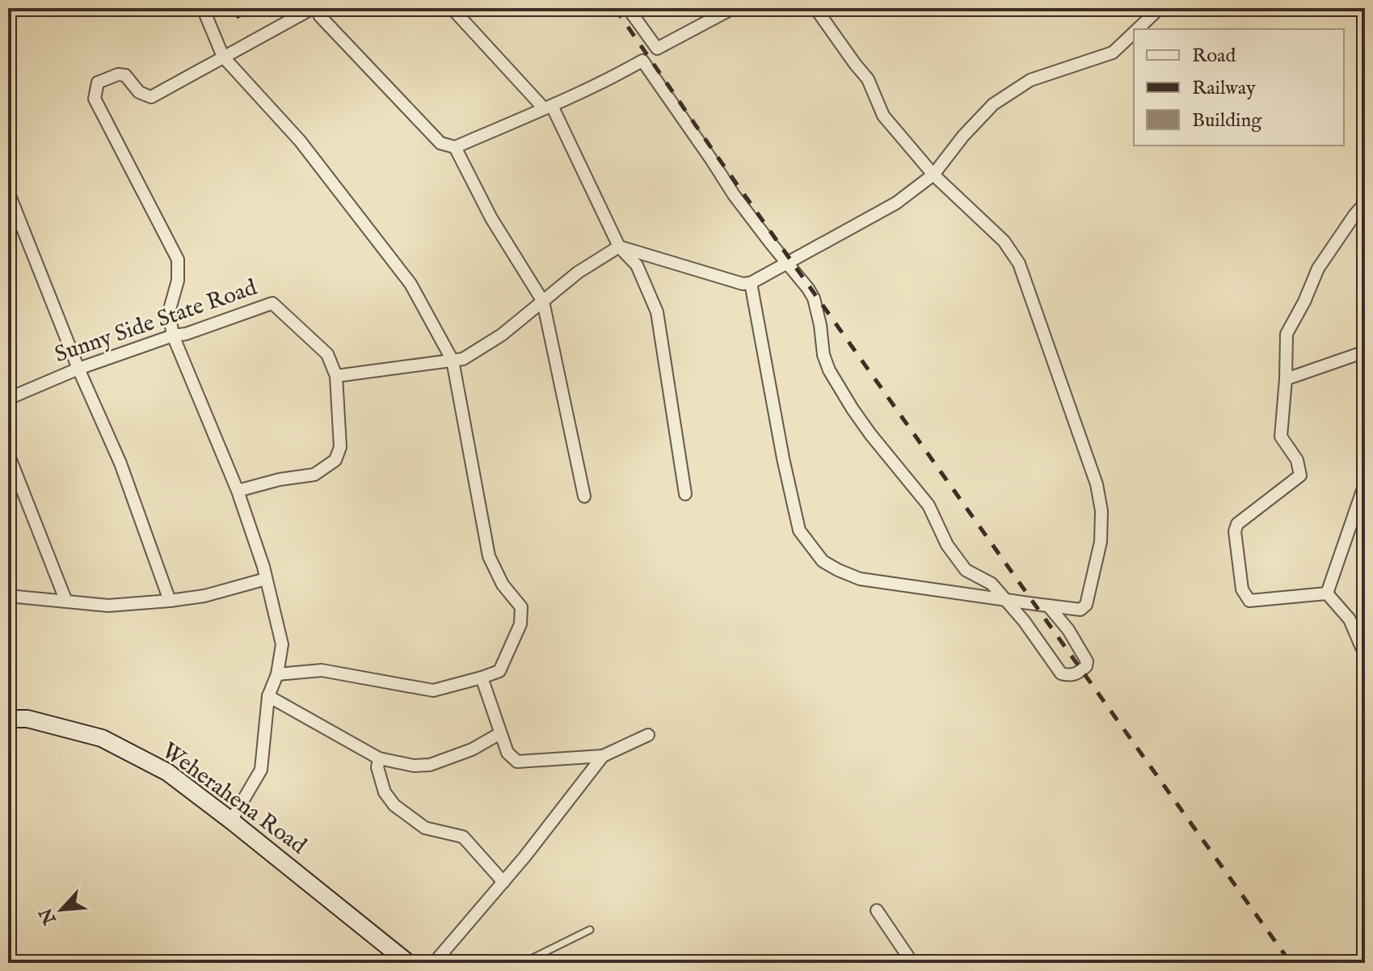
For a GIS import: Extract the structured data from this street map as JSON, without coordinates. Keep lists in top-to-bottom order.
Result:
{
  "streets": {
    "main road": ["Weherahena Road"],
    "street": ["Sunny Side State Road"]
  },
  "legend": ["Road", "Railway", "Building"],
  "north": "bottom left"
}
